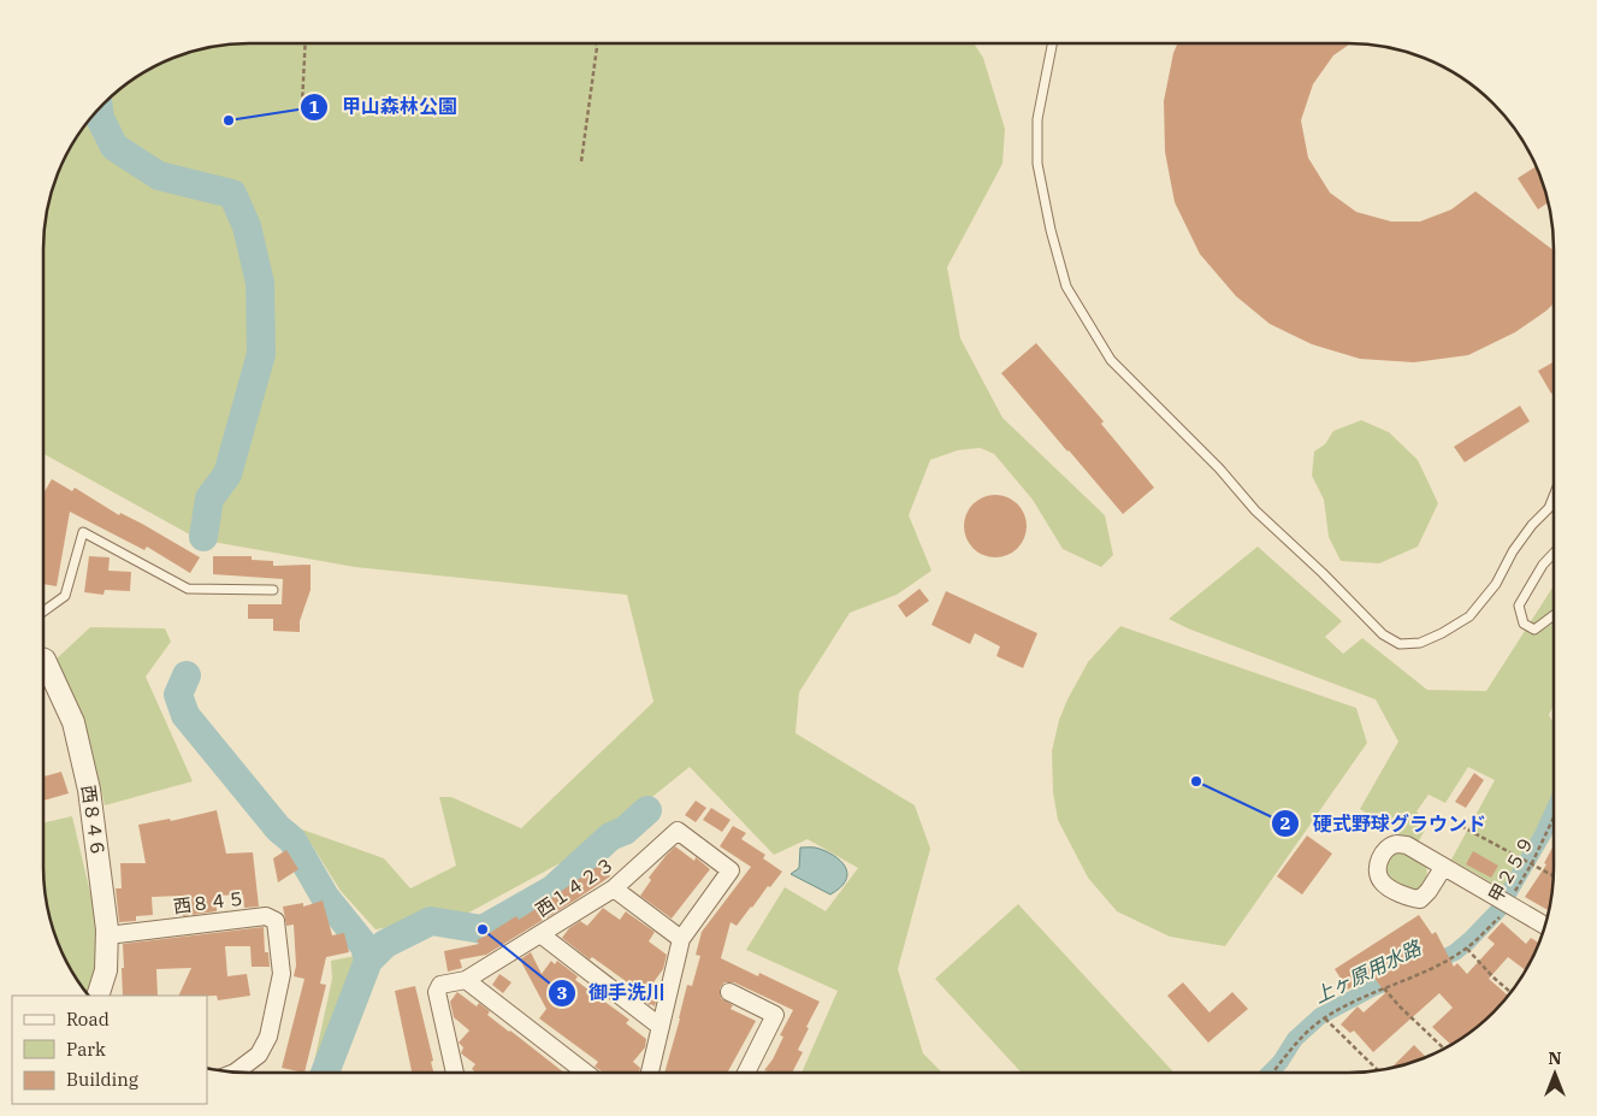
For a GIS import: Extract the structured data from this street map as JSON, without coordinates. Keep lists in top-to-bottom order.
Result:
{
  "streets": {
    "street": ["西８４６", "西１４２３", "西８４５"],
    "path": ["甲２５９"]
  },
  "crossings": [
    ["西８４６", "西８４５"]
  ],
  "water": ["上ヶ原用水路"],
  "places": ["甲山森林公園", "硬式野球グラウンド", "御手洗川"],
  "legend": ["Road", "Park", "Building"],
  "north": "top"
}
